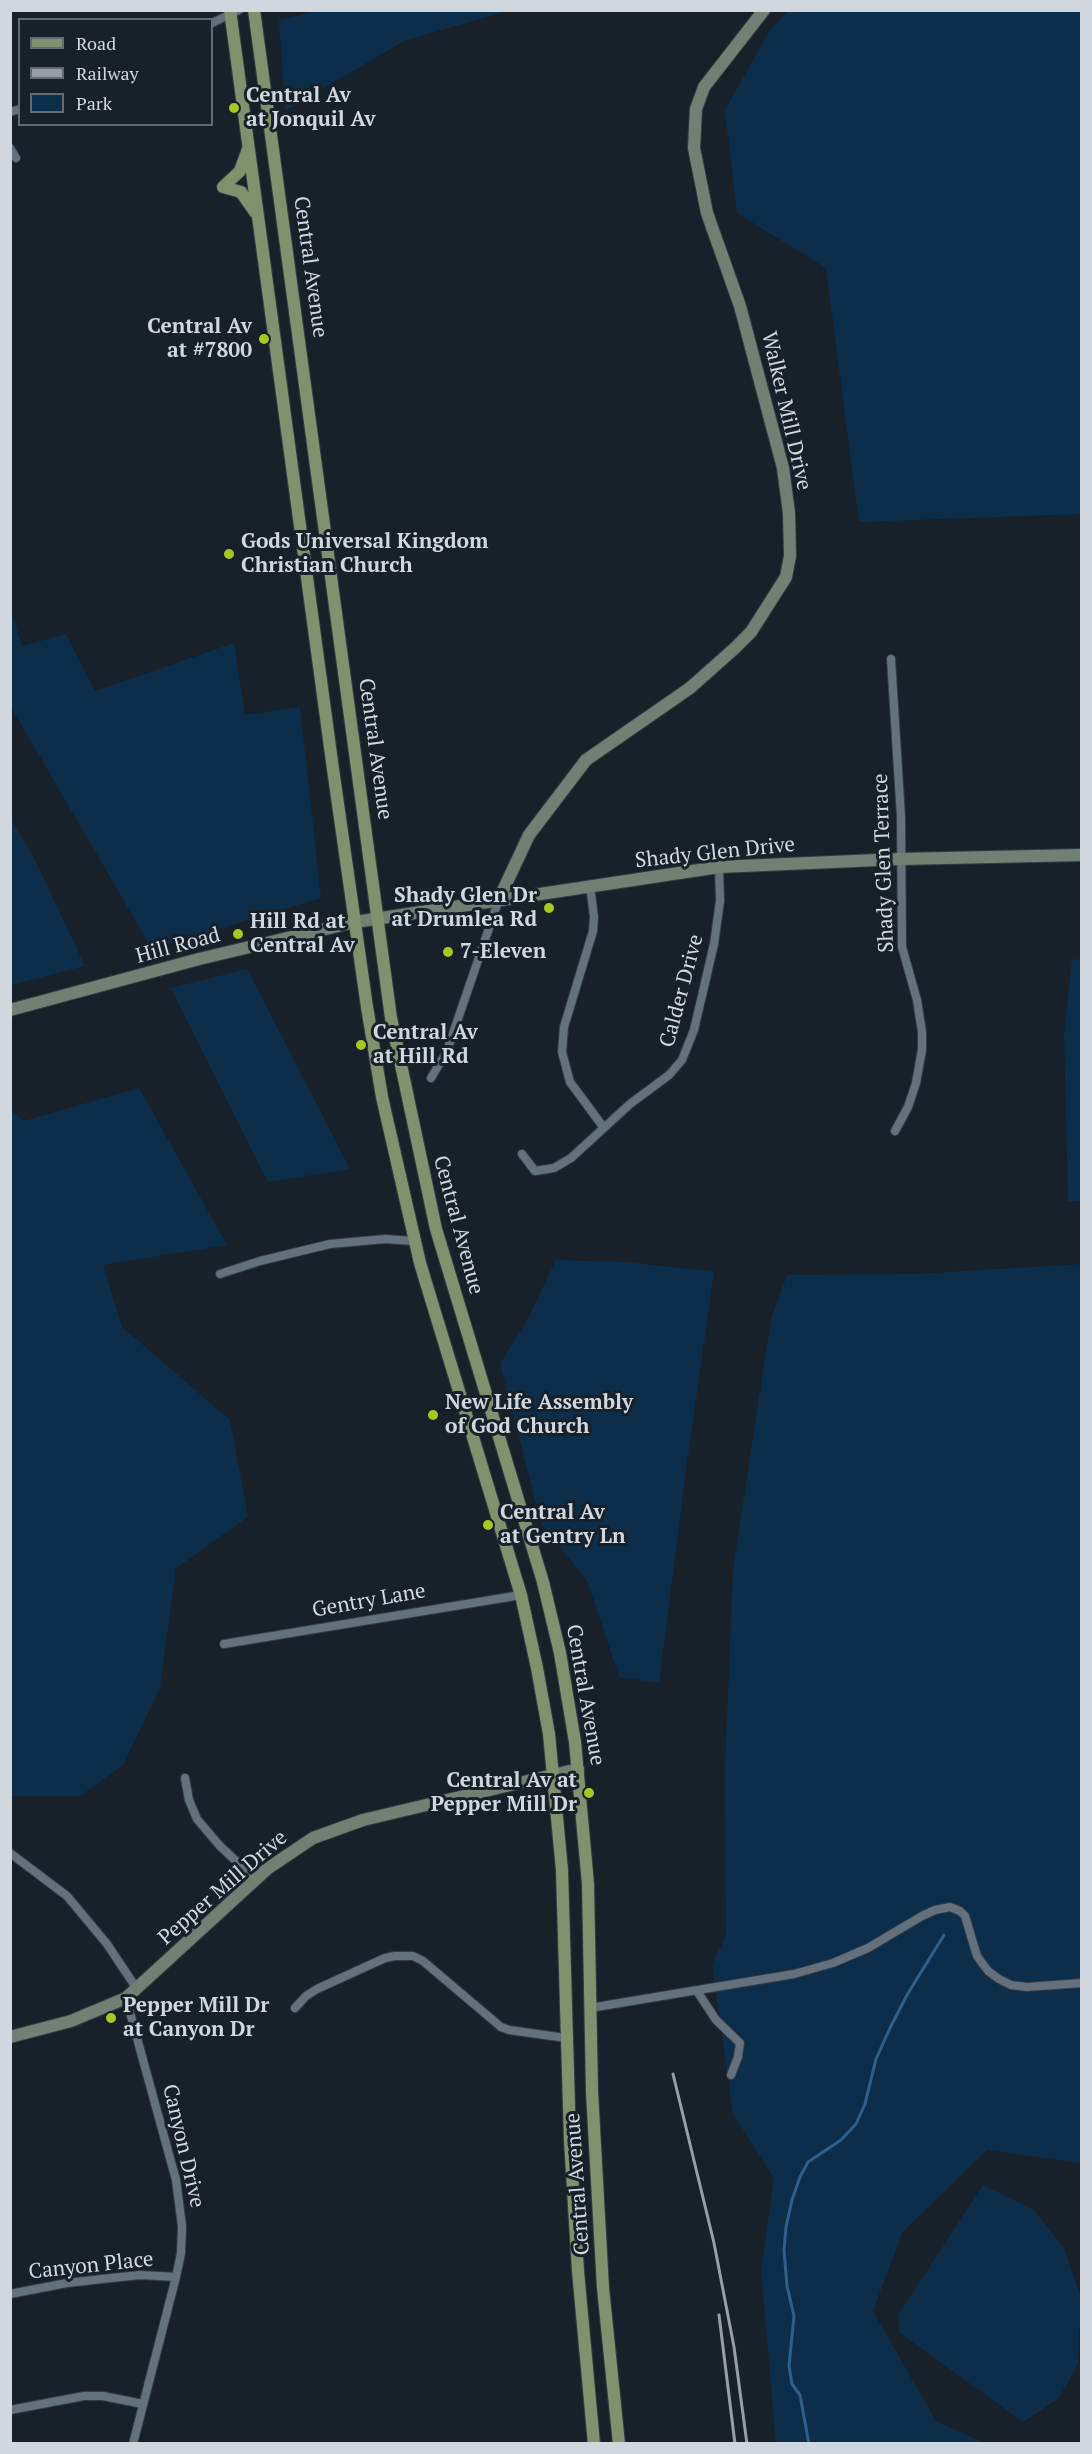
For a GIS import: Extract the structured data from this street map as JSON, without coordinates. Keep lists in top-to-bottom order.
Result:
{
  "streets": {
    "main road": ["Central Avenue"],
    "street": [
      "Walker Mill Drive",
      "Shady Glen Drive",
      "Shady Glen Terrace",
      "Hill Road",
      "Calder Drive",
      "Gentry Lane",
      "Pepper Mill Drive",
      "Canyon Drive",
      "Canyon Place"
    ]
  },
  "crossings": [
    ["Central Avenue", "Shady Glen Drive"],
    ["Central Avenue", "Hill Road"],
    ["Central Avenue", "Gentry Lane"],
    ["Central Avenue", "Pepper Mill Drive"],
    ["Walker Mill Drive", "Shady Glen Drive"],
    ["Shady Glen Drive", "Shady Glen Terrace"],
    ["Shady Glen Drive", "Hill Road"],
    ["Shady Glen Drive", "Calder Drive"],
    ["Pepper Mill Drive", "Canyon Drive"],
    ["Canyon Drive", "Canyon Place"]
  ],
  "places": [
    "Central Av at Jonquil Av",
    "Central Av at #7800",
    "Gods Universal Kingdom Christian Church",
    "Shady Glen Dr at Drumlea Rd",
    "Hill Rd at Central Av",
    "7-Eleven",
    "Central Av at Hill Rd",
    "New Life Assembly of God Church",
    "Central Av at Gentry Ln",
    "Central Av at Pepper Mill Dr",
    "Pepper Mill Dr at Canyon Dr"
  ],
  "legend": ["Road", "Railway", "Park"]
}
